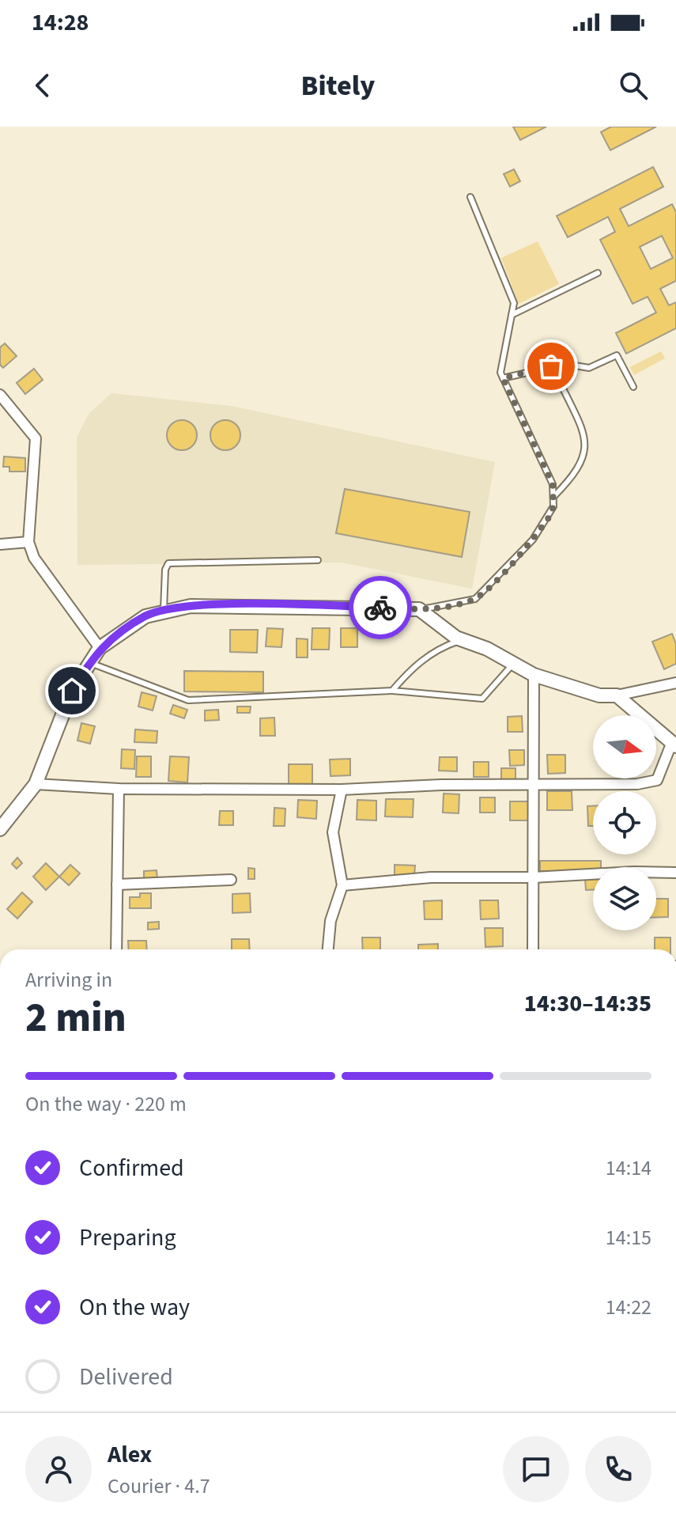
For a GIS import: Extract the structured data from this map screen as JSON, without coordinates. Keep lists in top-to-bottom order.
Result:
{
  "north": "right",
  "page": {
    "status": "14:28",
    "header": "Bitely",
    "heading": ["2 min", "Arriving in", "14:30–14:35"],
    "panel": ["Alex", "Courier · 4.7"],
    "bar": "On the way · 220 m",
    "list": [
      ["Confirmed", "14:14"],
      ["Preparing", "14:15"],
      ["On the way", "14:22"],
      "Delivered"
    ]
  }
}
